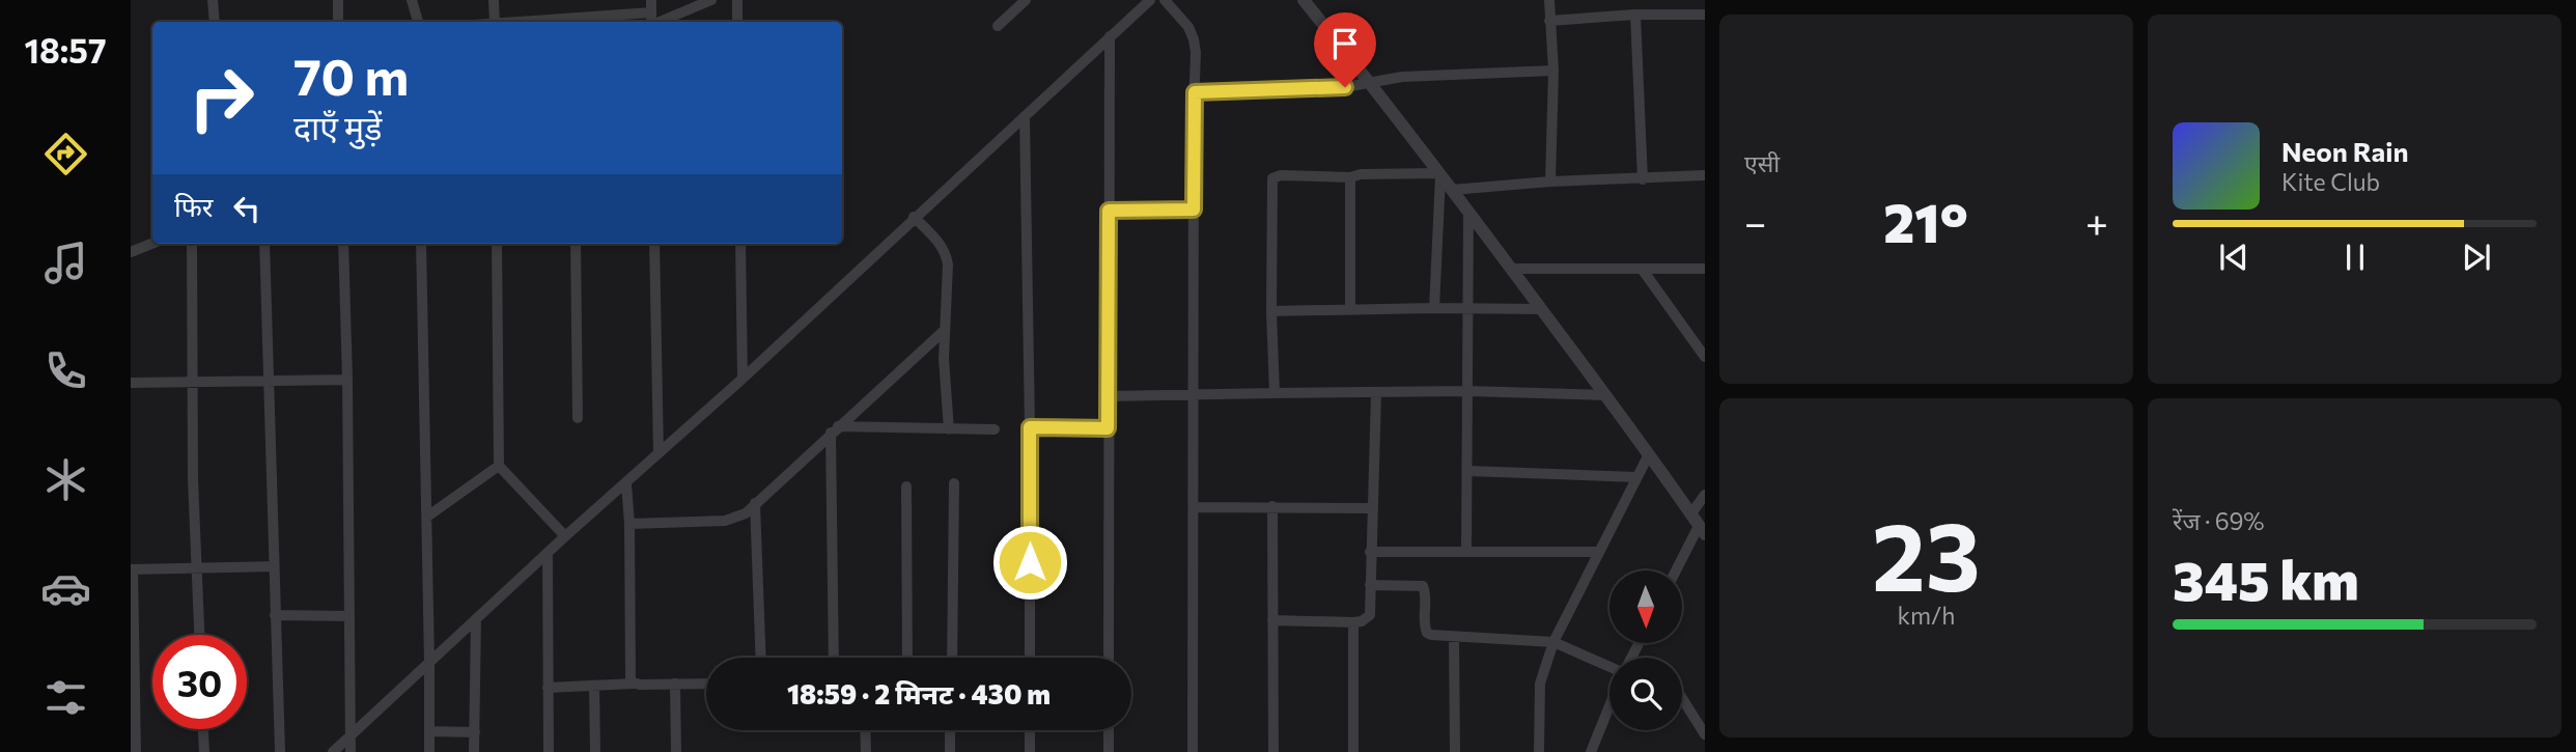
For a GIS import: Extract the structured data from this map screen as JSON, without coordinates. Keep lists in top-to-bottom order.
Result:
{
  "north": "bottom",
  "page": {
    "tabs": "18:57",
    "tile": [
      "एसी",
      ["23", "km/h"],
      ["रेंज · 69%", "345 km"]
    ],
    "turn": ["70 m", "दाएँ मुड़ें"],
    "song": ["Neon Rain", "Kite Club"],
    "then": "फिर",
    "heat": ["−", "21°", "+"],
    "limit": "30",
    "trip": "18:59 · 2 मिनट · 430 m"
  }
}
